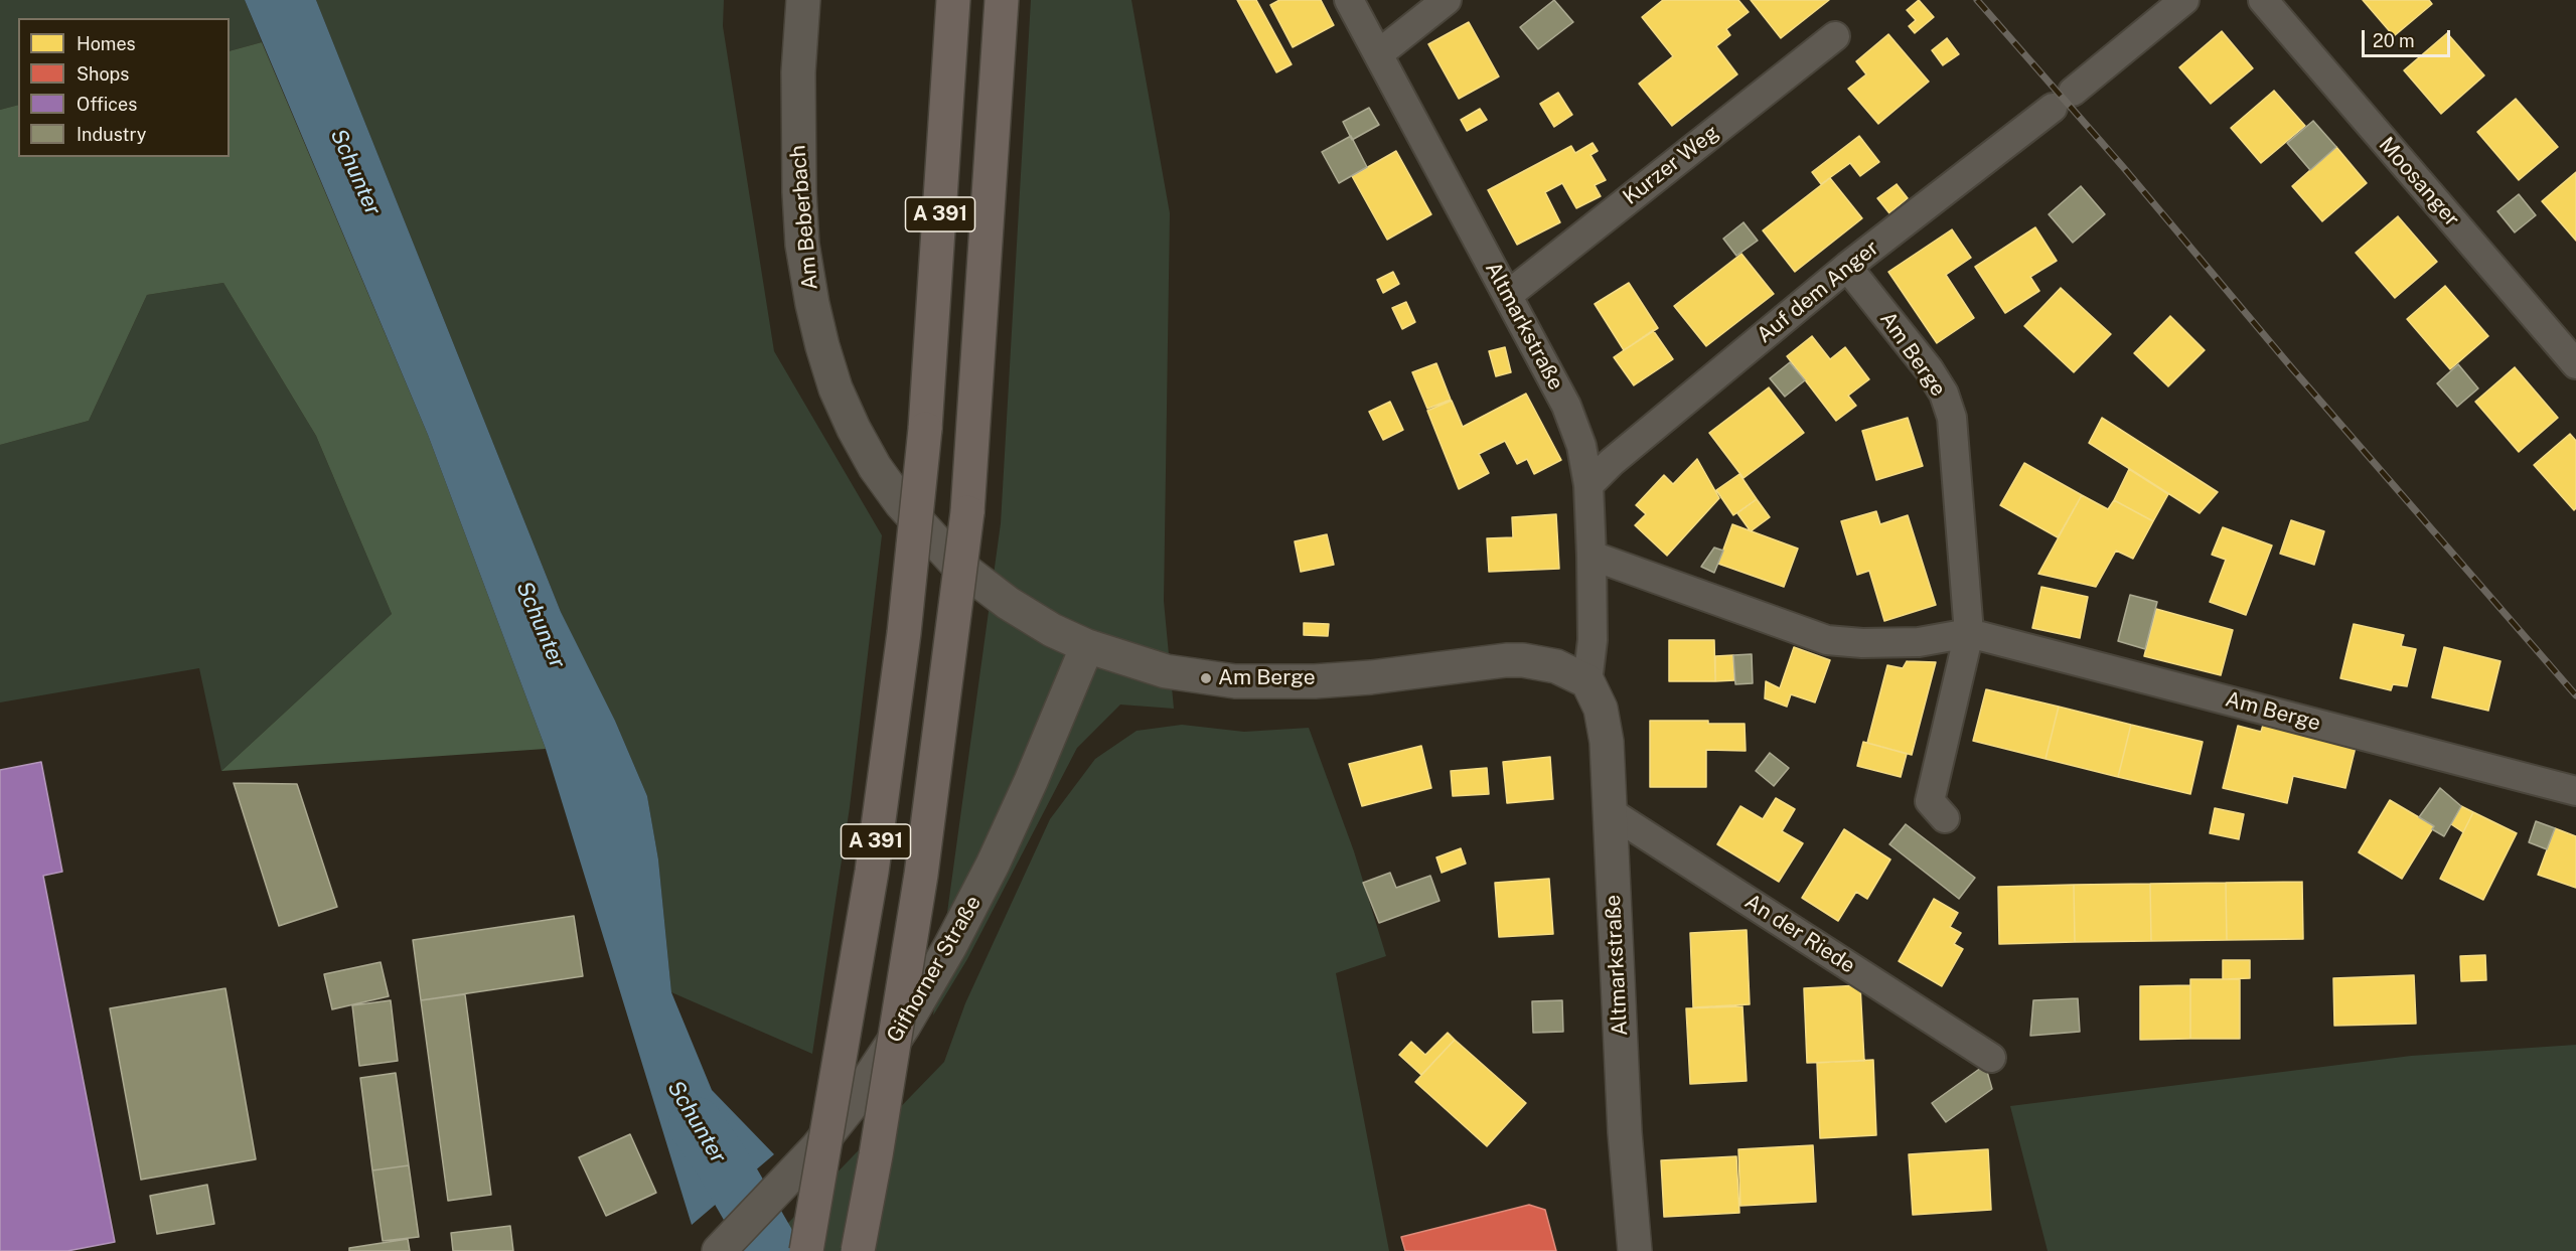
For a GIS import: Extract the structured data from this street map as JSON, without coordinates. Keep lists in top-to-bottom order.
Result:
{
  "streets": {
    "highway": ["A 391"],
    "main road": ["Am Beberbach", "Altmarkstraße", "Gifhorner Straße"],
    "street": [
      "Kurzer Weg",
      "Moosanger",
      "Auf dem Anger",
      "Am Berge",
      "An der Riede"
    ]
  },
  "crossings": [
    ["Kurzer Weg", "Altmarkstraße"],
    ["Am Beberbach", "Gifhorner Straße"],
    ["Auf dem Anger", "Altmarkstraße"],
    ["Auf dem Anger", "Am Berge"],
    ["Altmarkstraße", "Am Berge"],
    ["Altmarkstraße", "An der Riede"]
  ],
  "water": ["Schunter"],
  "places": ["Am Berge"],
  "legend": [
    "Homes",
    "Shops",
    "Offices",
    "Industry"
  ],
  "scale_bar": "20 m"
}
